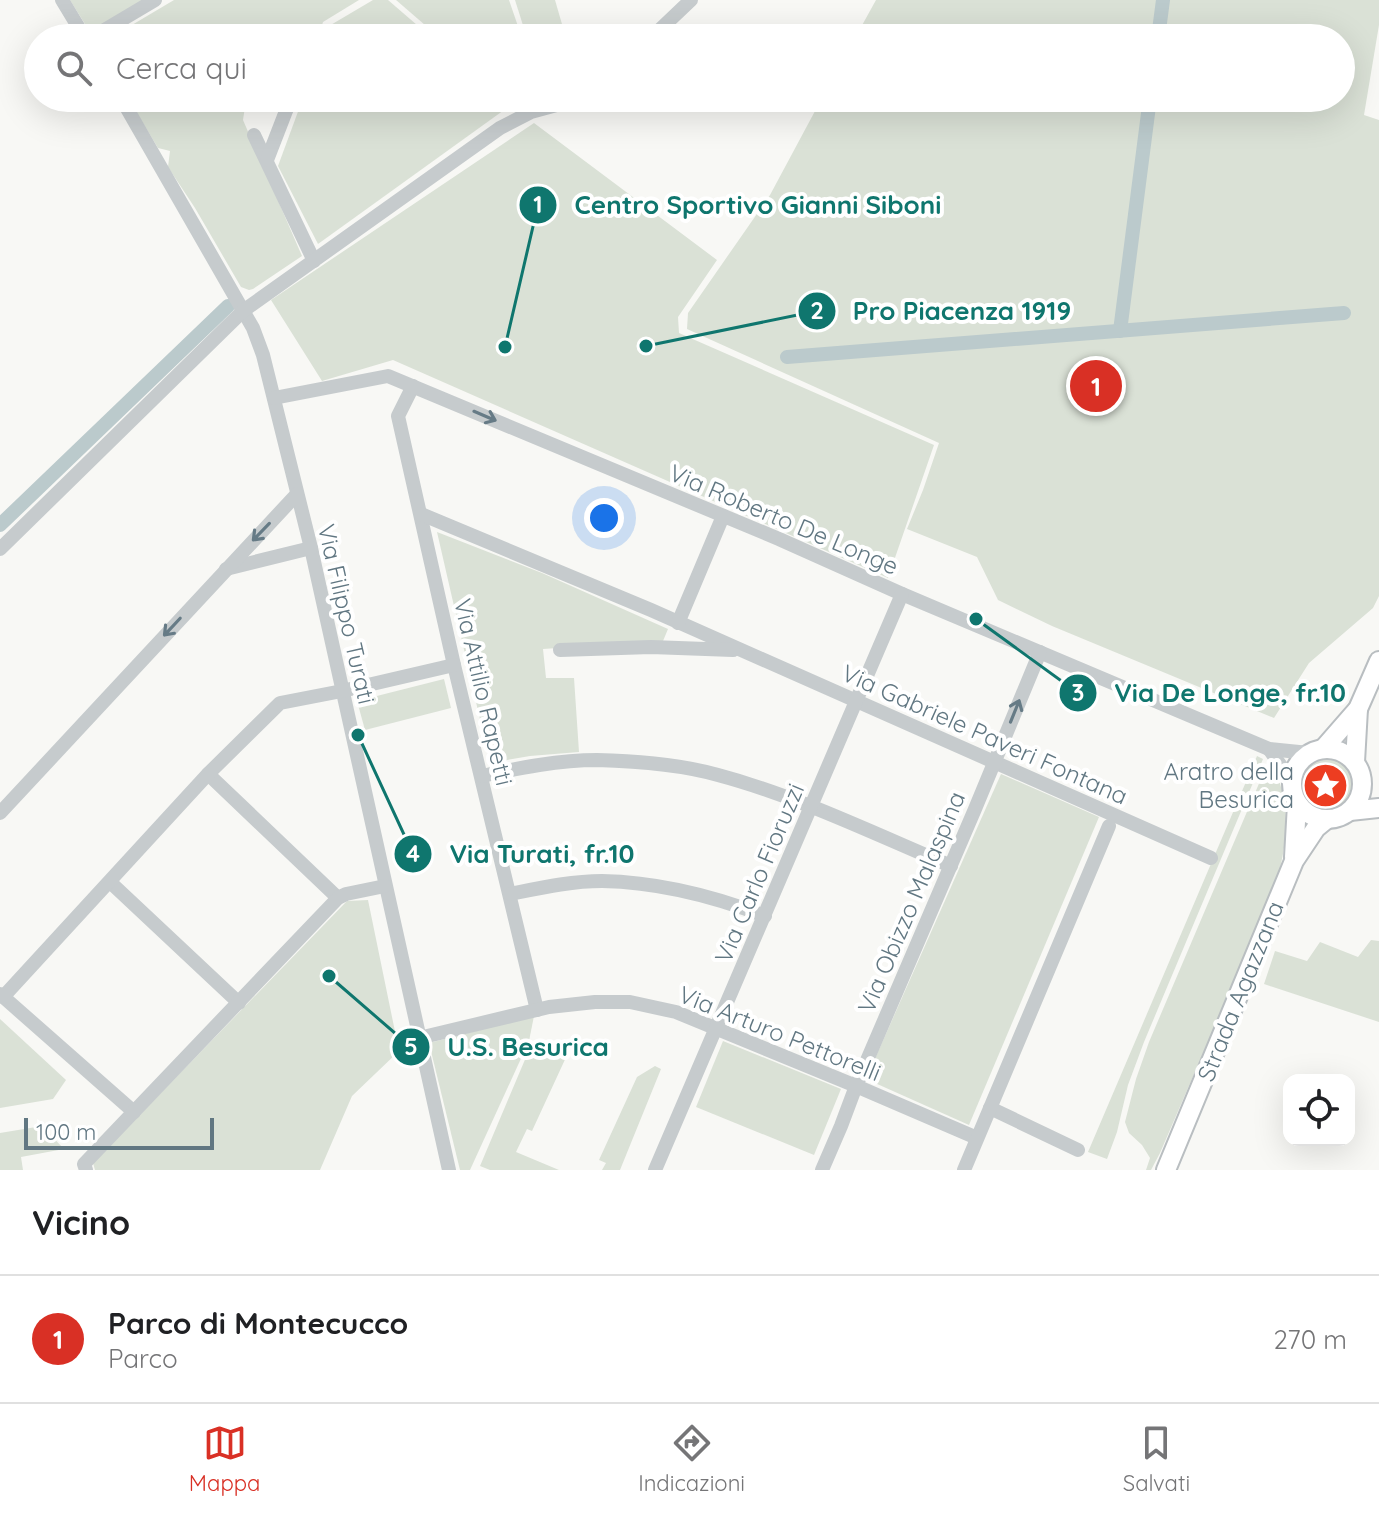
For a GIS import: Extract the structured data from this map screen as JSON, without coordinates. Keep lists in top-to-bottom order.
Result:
{
  "streets": {
    "main road": ["Strada Agazzana"],
    "street": [
      "Via Roberto De Longe",
      "Via Filippo Turati",
      "Via Attilio Rapetti",
      "Via Gabriele Paveri Fontana",
      "Via Carlo Fioruzzi",
      "Via Obizzo Malaspina",
      "Via Arturo Pettorelli"
    ]
  },
  "crossings": [
    ["Via Roberto De Longe", "Via Filippo Turati"],
    ["Via Roberto De Longe", "Via Attilio Rapetti"],
    ["Via Roberto De Longe", "Via Carlo Fioruzzi"],
    ["Via Roberto De Longe", "Via Obizzo Malaspina"],
    ["Via Filippo Turati", "Via Arturo Pettorelli"],
    ["Via Attilio Rapetti", "Via Gabriele Paveri Fontana"],
    ["Via Attilio Rapetti", "Via Arturo Pettorelli"],
    ["Via Gabriele Paveri Fontana", "Via Carlo Fioruzzi"],
    ["Via Gabriele Paveri Fontana", "Via Obizzo Malaspina"],
    ["Via Carlo Fioruzzi", "Via Arturo Pettorelli"],
    ["Via Obizzo Malaspina", "Via Arturo Pettorelli"]
  ],
  "places": {
    "other": [
      "Pro Piacenza 1919",
      "Centro Sportivo Gianni Siboni",
      "Via De Longe, fr.10",
      "Via Turati, fr.10",
      "U.S. Besurica"
    ],
    "place": ["Aratro della Besurica"]
  },
  "scale_bar": "100 m",
  "page": {
    "search": "Cerca qui",
    "pins": "1",
    "scale": "100 m",
    "heading": "Vicino",
    "list": [
      {
        "mark": "1",
        "name": "Parco di Montecucco",
        "note": "Parco",
        "value": "270 m"
      }
    ],
    "nav": ["Mappa", "Indicazioni", "Salvati"]
  }
}
